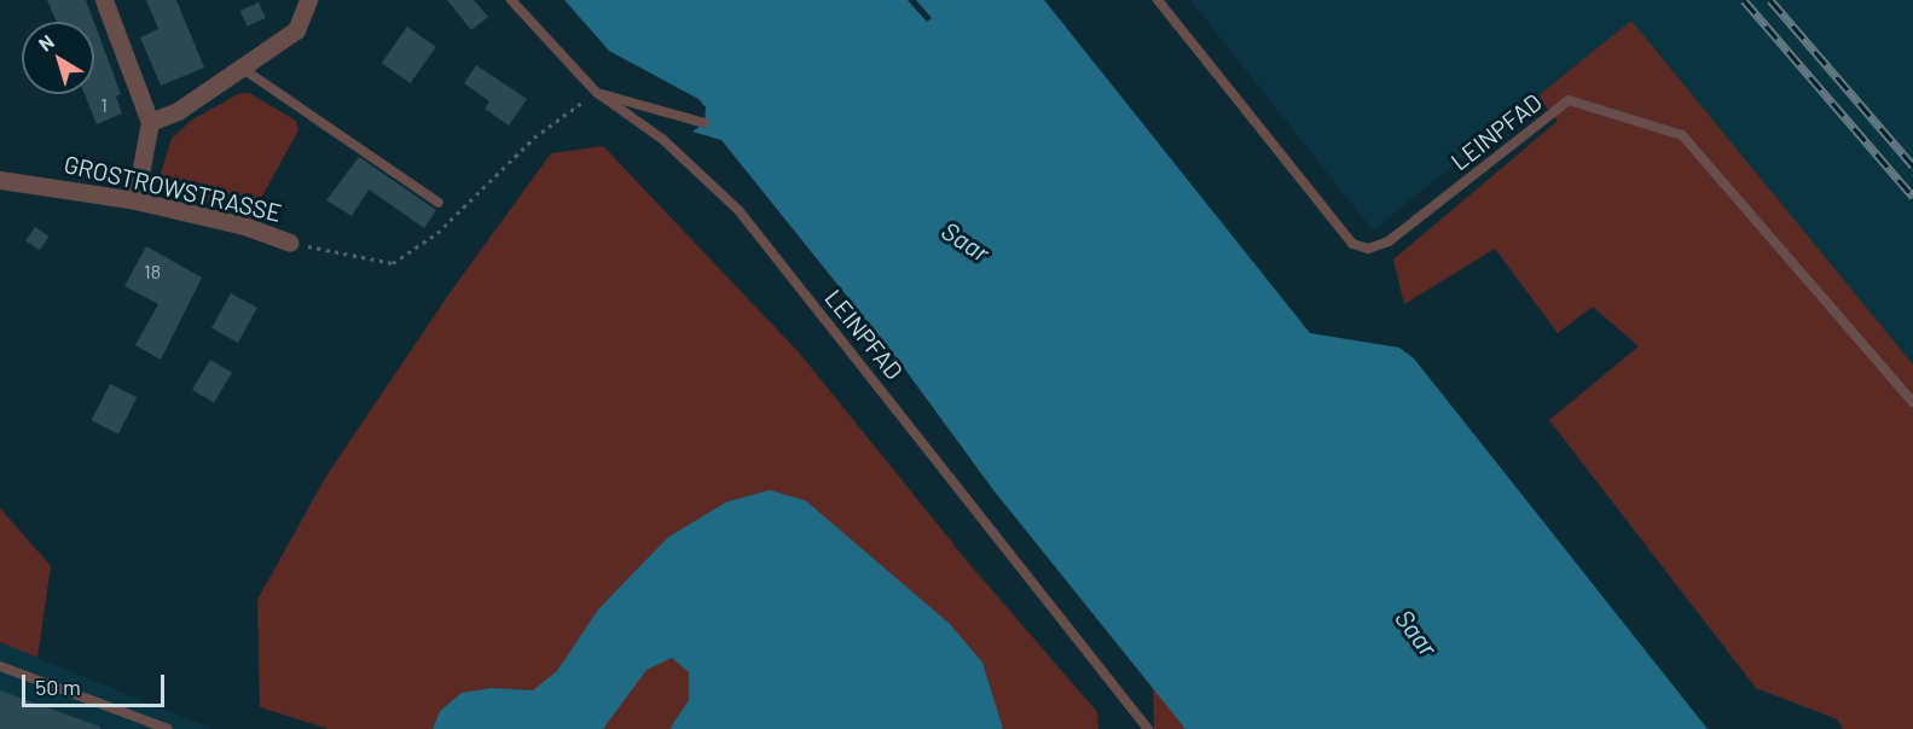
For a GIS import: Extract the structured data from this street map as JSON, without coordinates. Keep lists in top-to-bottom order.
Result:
{
  "streets": {
    "street": ["GROSTROWSTRASSE"],
    "lane": ["LEINPFAD"]
  },
  "water": ["Saar"],
  "house_numbers": ["1", "18"],
  "scale_bar": "50 m",
  "north": "top left"
}
